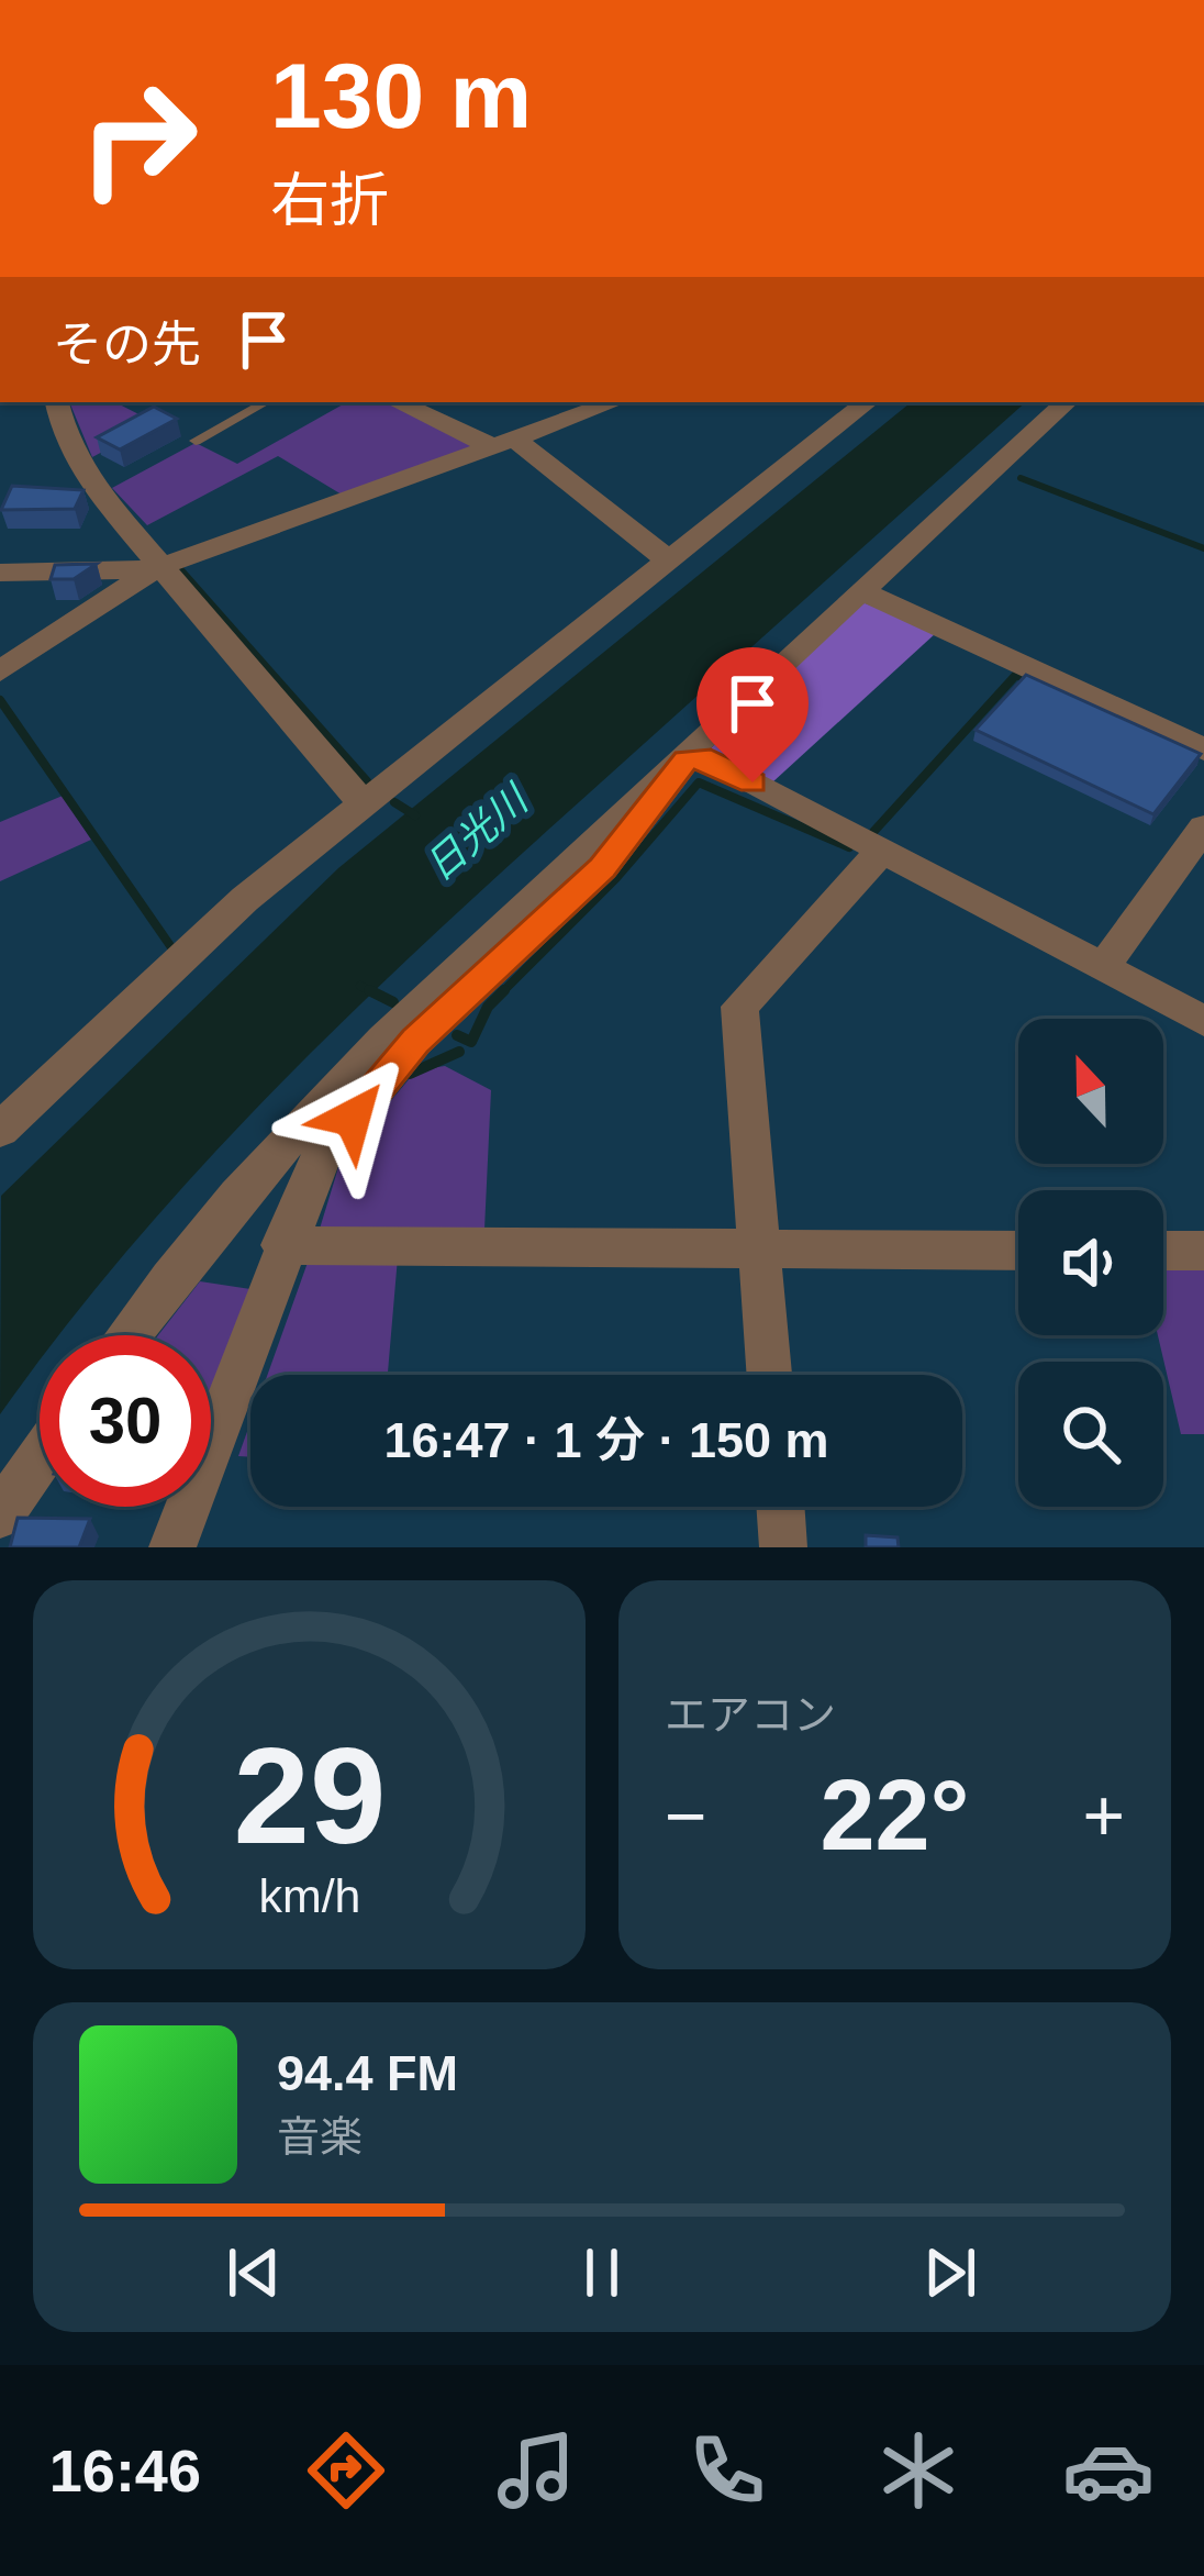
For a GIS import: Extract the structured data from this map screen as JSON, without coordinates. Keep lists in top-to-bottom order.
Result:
{
  "water": ["日光川"],
  "north": "top",
  "page": {
    "turn": ["130 m", "右折"],
    "then": "その先",
    "limit": "30",
    "trip": "16:47 · 1 分 · 150 m",
    "tile": "エアコン",
    "heat": ["−", "22°", "+"],
    "song": ["94.4 FM", "音楽"],
    "tabs": "16:46",
    "gauge": ["29", "km/h"]
  }
}
